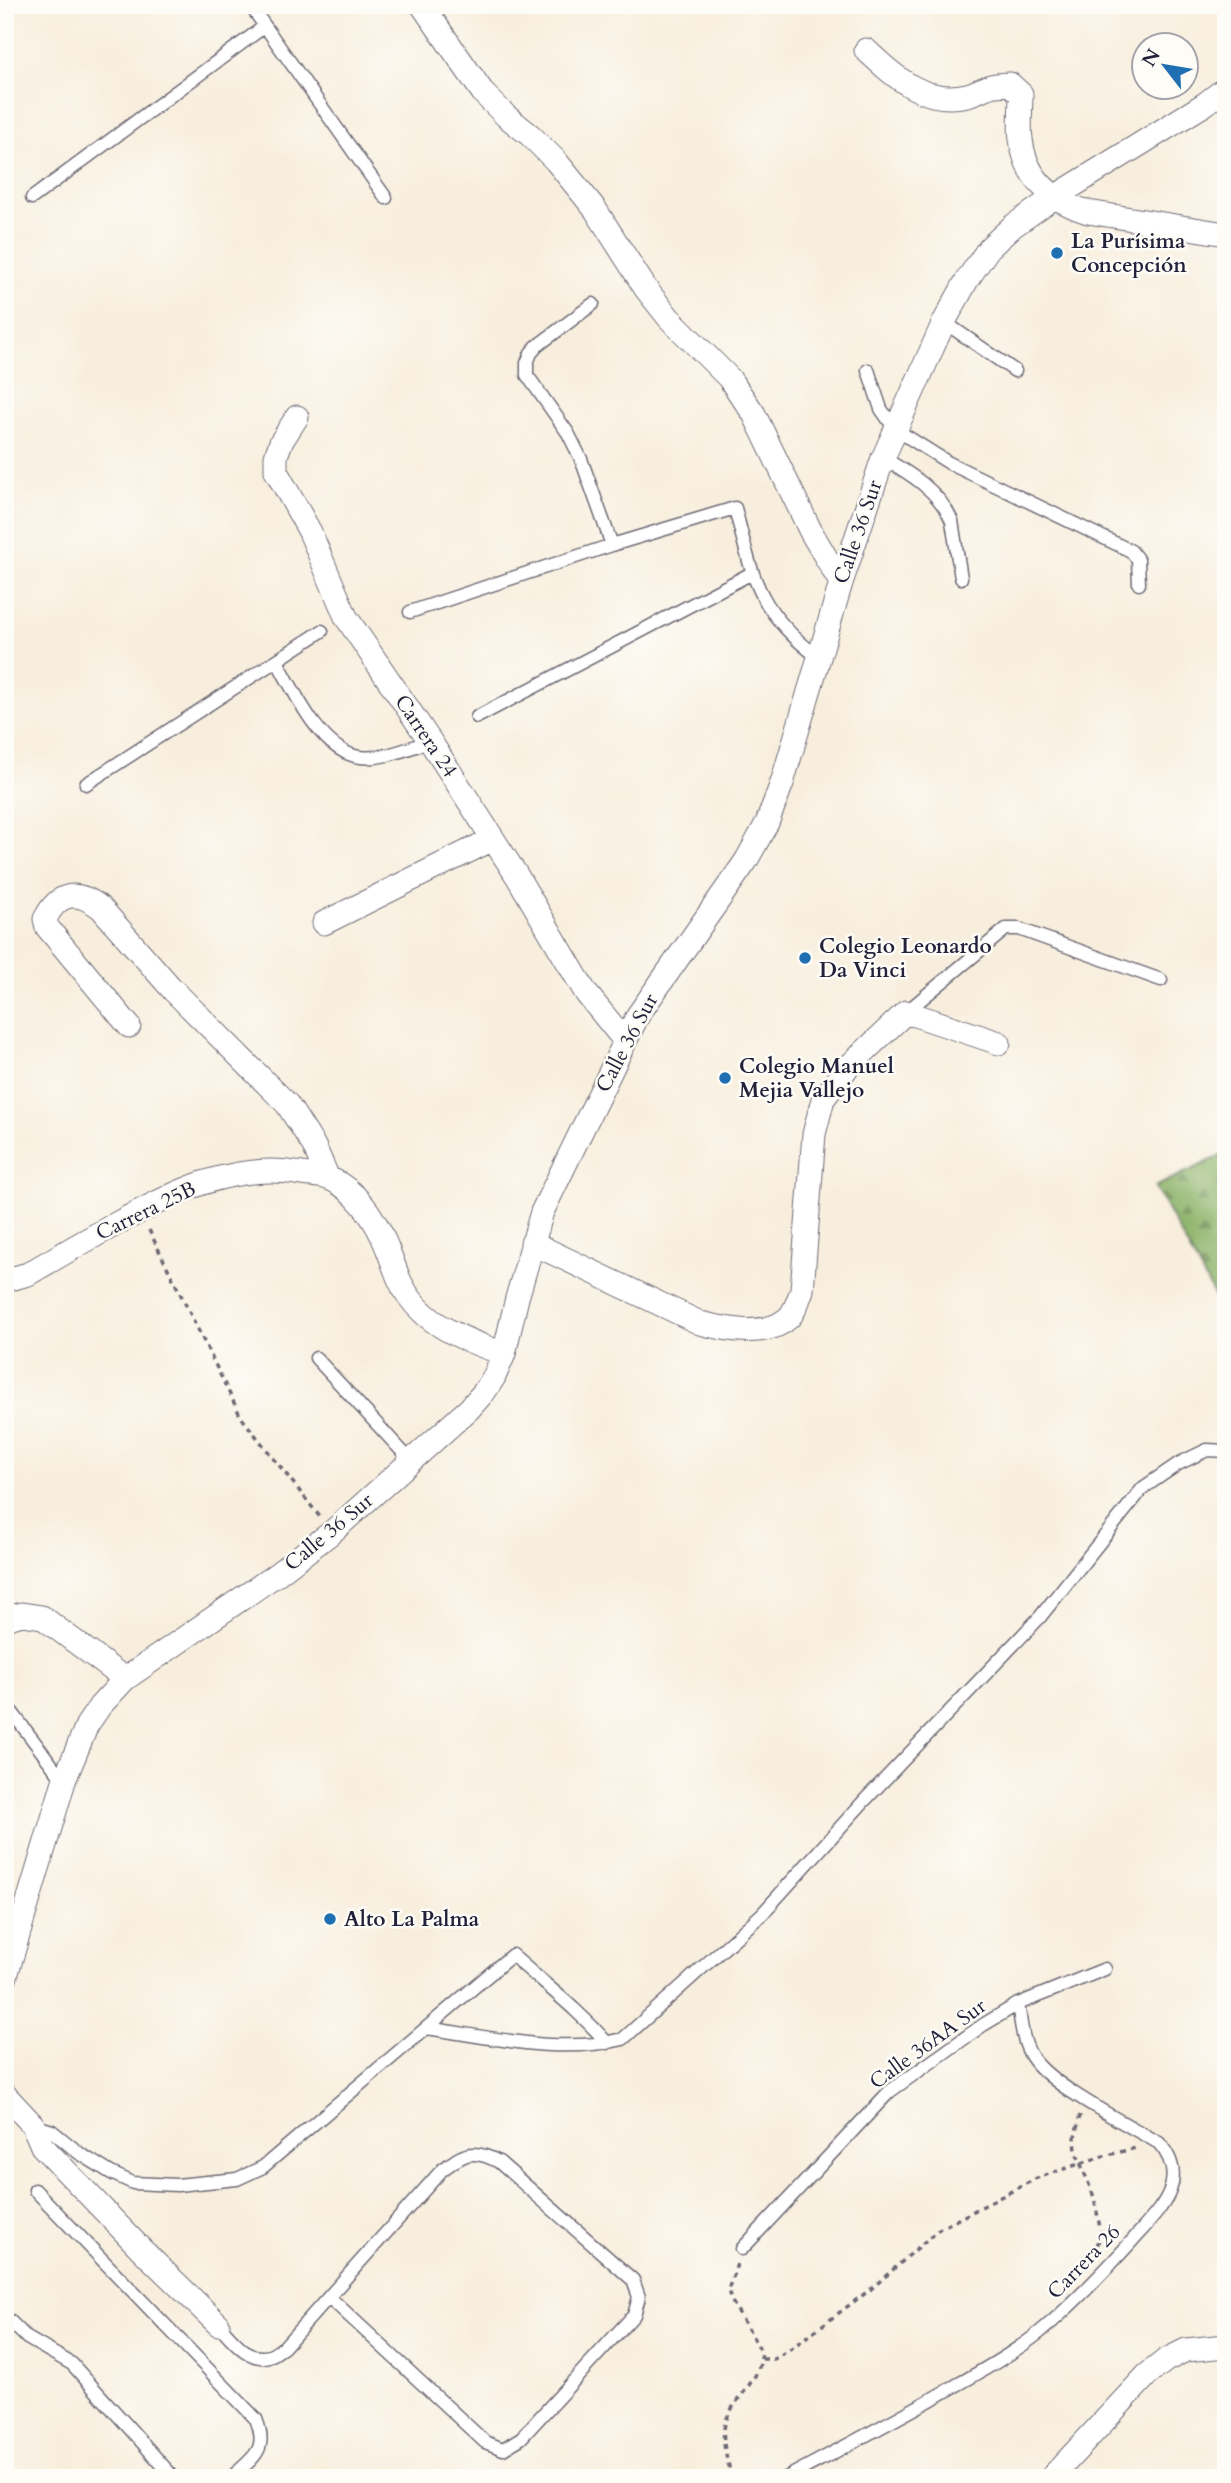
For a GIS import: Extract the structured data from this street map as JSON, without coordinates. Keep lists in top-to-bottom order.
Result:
{
  "streets": {
    "street": ["Calle 36 Sur", "Carrera 24", "Carrera 25B"],
    "lane": ["Calle 36AA Sur", "Carrera 26"]
  },
  "crossings": [
    ["Calle 36 Sur", "Carrera 24"],
    ["Calle 36 Sur", "Carrera 25B"]
  ],
  "places": [
    "La Purísima Concepción",
    "Colegio Leonardo Da Vinci",
    "Colegio Manuel Mejia Vallejo",
    "Alto La Palma"
  ],
  "north": "top left"
}
